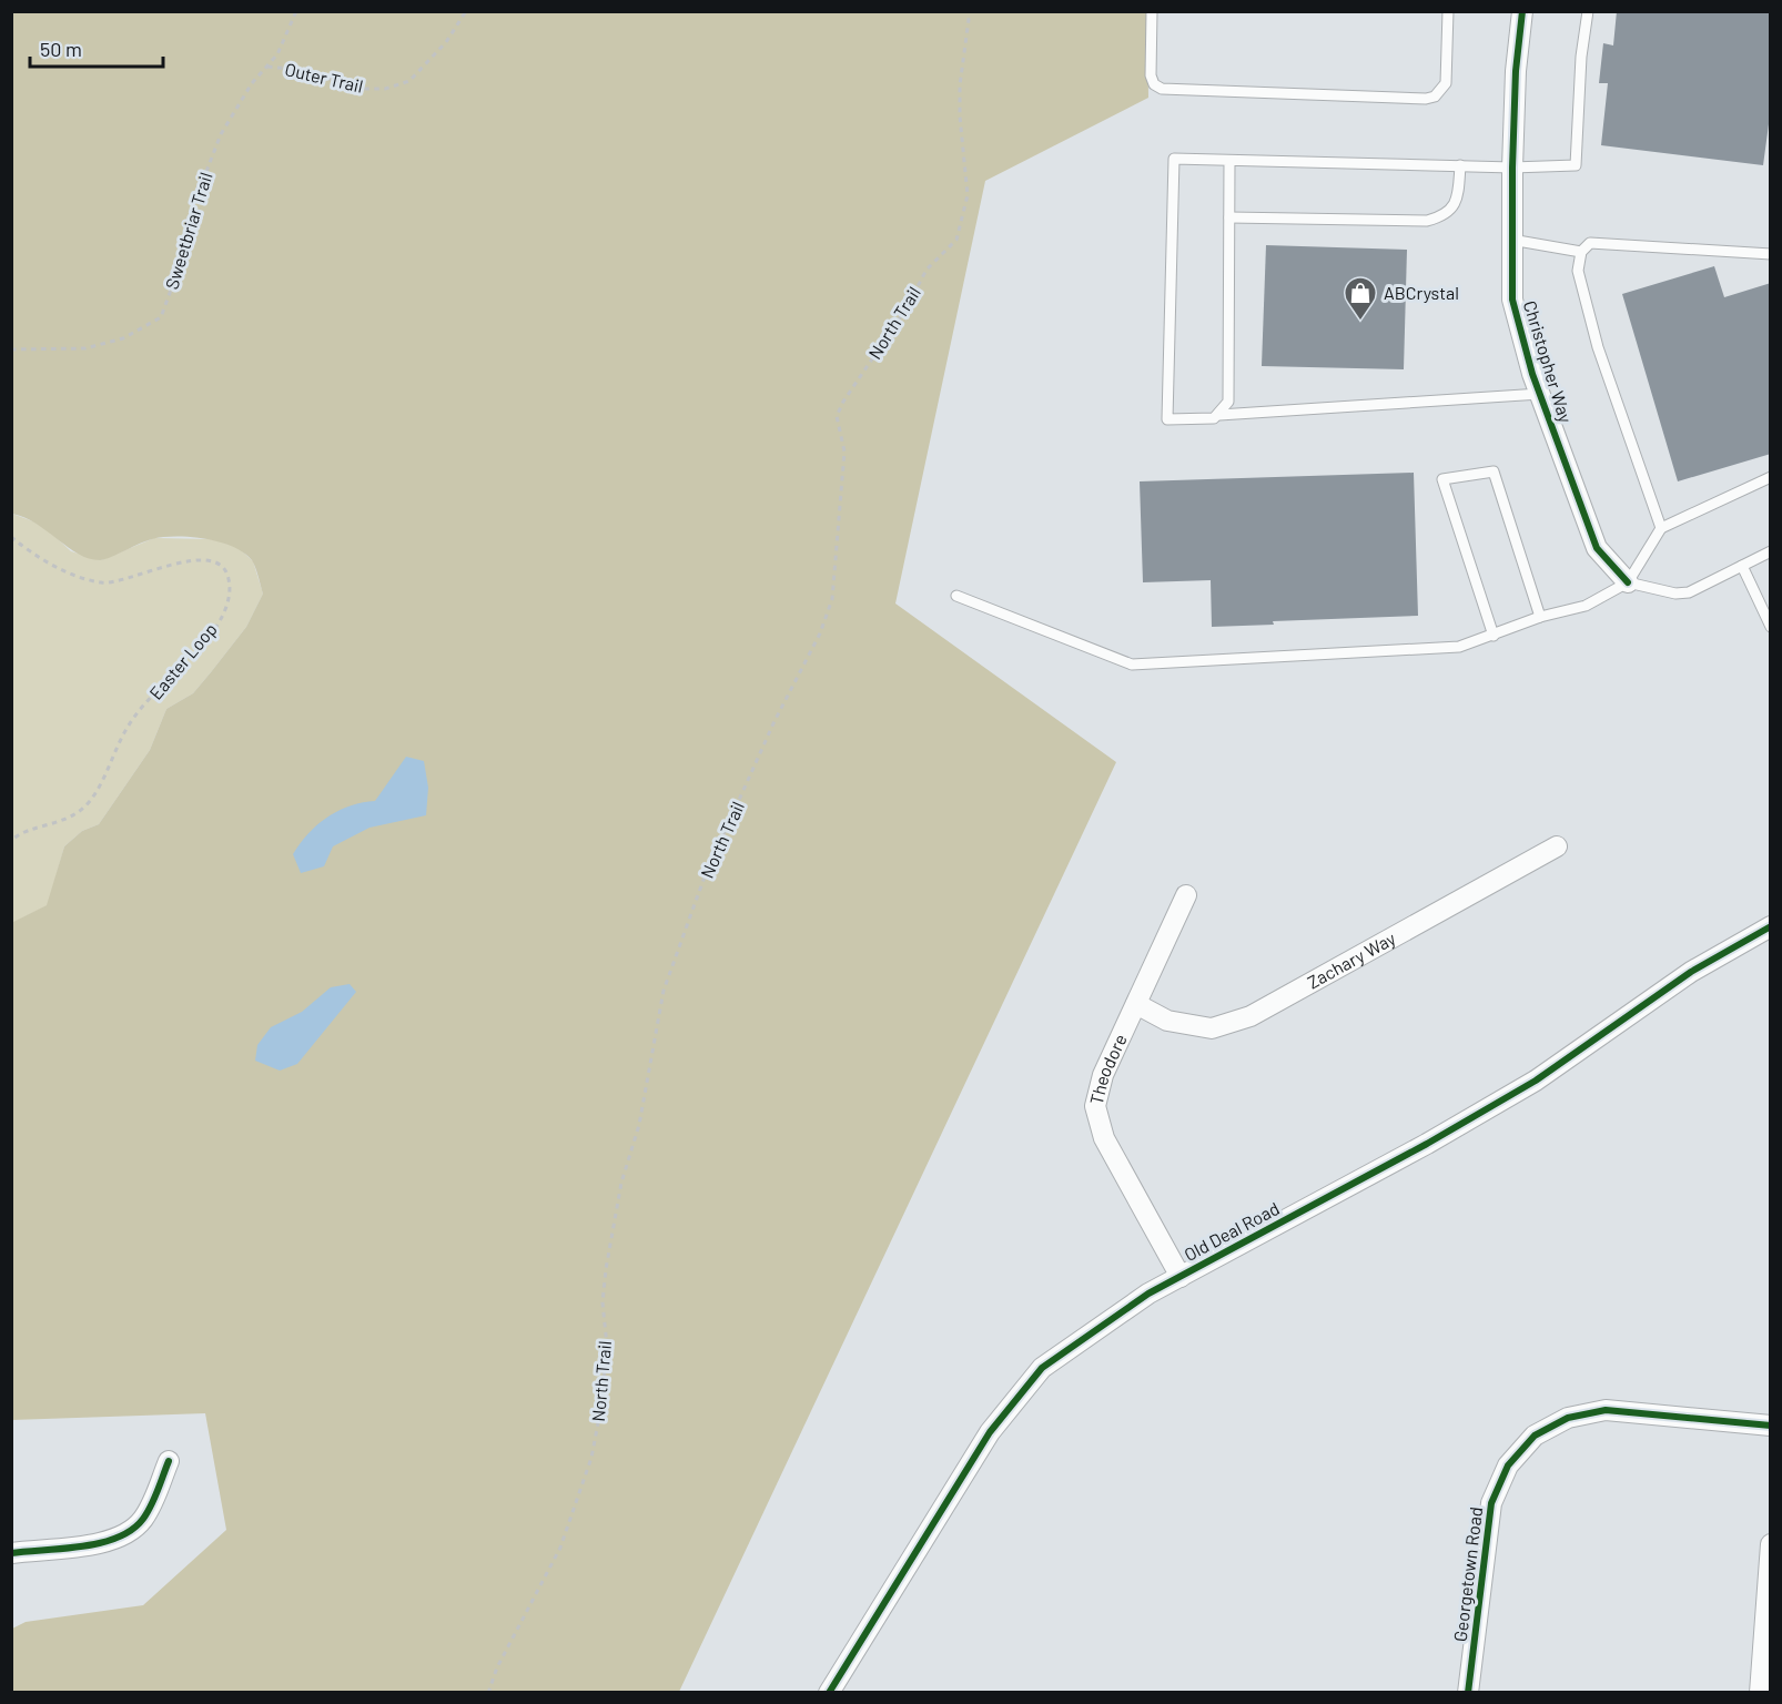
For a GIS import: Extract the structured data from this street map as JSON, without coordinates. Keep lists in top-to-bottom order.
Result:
{
  "streets": {
    "street": [
      "Christopher Way",
      "Zachary Way",
      "Theodore",
      "Old Deal Road",
      "Georgetown Road"
    ],
    "path": [
      "Outer Trail",
      "Sweetbriar Trail",
      "North Trail",
      "Easter Loop"
    ]
  },
  "crossings": [
    ["Outer Trail", "Sweetbriar Trail"],
    ["Zachary Way", "Theodore"],
    ["Theodore", "Old Deal Road"]
  ],
  "places": {
    "shop": ["ABCrystal"]
  },
  "scale_bar": "50 m"
}
